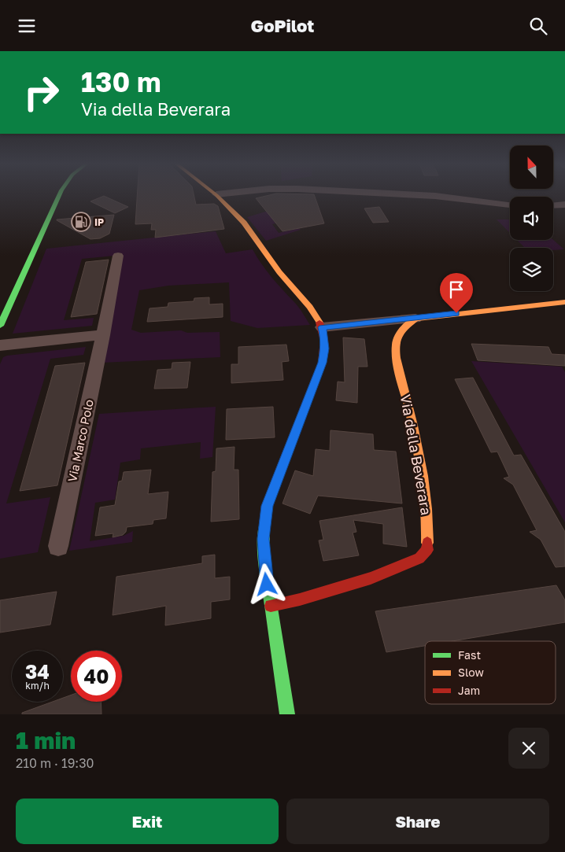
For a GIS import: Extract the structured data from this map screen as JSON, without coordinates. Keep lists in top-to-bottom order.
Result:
{
  "streets": {
    "street": ["Via Marco Polo", "Via della Beverara"]
  },
  "places": {
    "fuel station": ["IP"]
  },
  "legend": ["Fast", "Slow", "Jam"],
  "north": "top",
  "page": {
    "header": "GoPilot",
    "turn": ["130 m", "Via della Beverara"],
    "speed": "34 km/h",
    "limit": "40",
    "heading": ["1 min", "210 m · 19:30"],
    "buttons": ["Exit", "Share"]
  }
}
